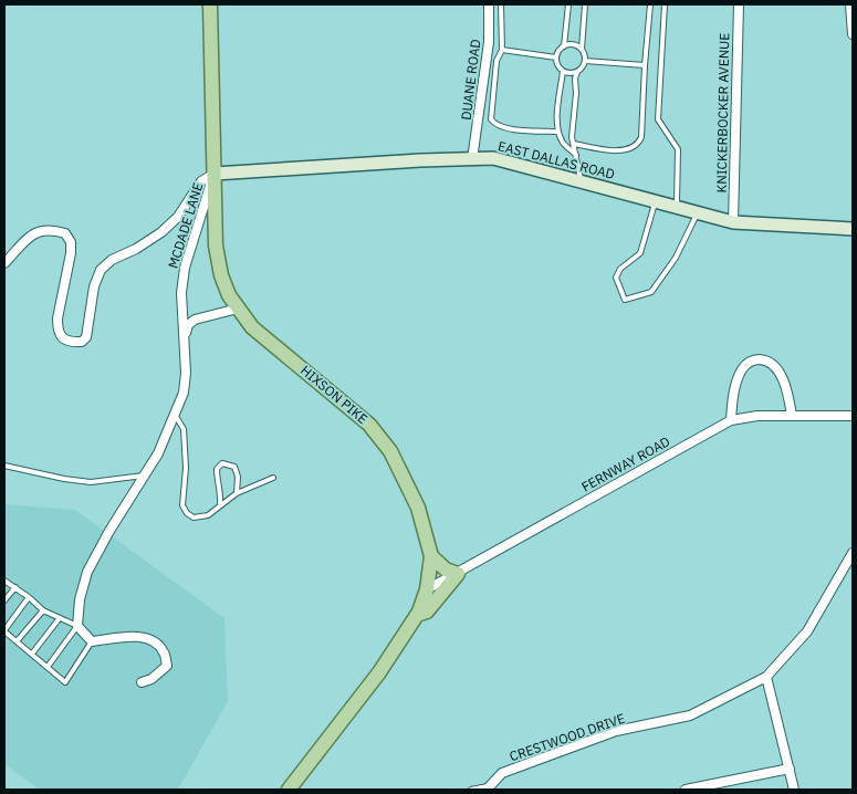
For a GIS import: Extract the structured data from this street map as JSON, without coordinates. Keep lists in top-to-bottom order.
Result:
{
  "streets": {
    "main road": ["HIXSON PIKE"],
    "street": [
      "DUANE ROAD",
      "KNICKERBOCKER AVENUE",
      "EAST DALLAS ROAD",
      "MCDADE LANE",
      "FERNWAY ROAD",
      "CRESTWOOD DRIVE"
    ]
  },
  "crossings": [
    ["DUANE ROAD", "EAST DALLAS ROAD"],
    ["KNICKERBOCKER AVENUE", "EAST DALLAS ROAD"],
    ["EAST DALLAS ROAD", "MCDADE LANE"],
    ["EAST DALLAS ROAD", "HIXSON PIKE"],
    ["MCDADE LANE", "HIXSON PIKE"],
    ["HIXSON PIKE", "FERNWAY ROAD"]
  ]
}
